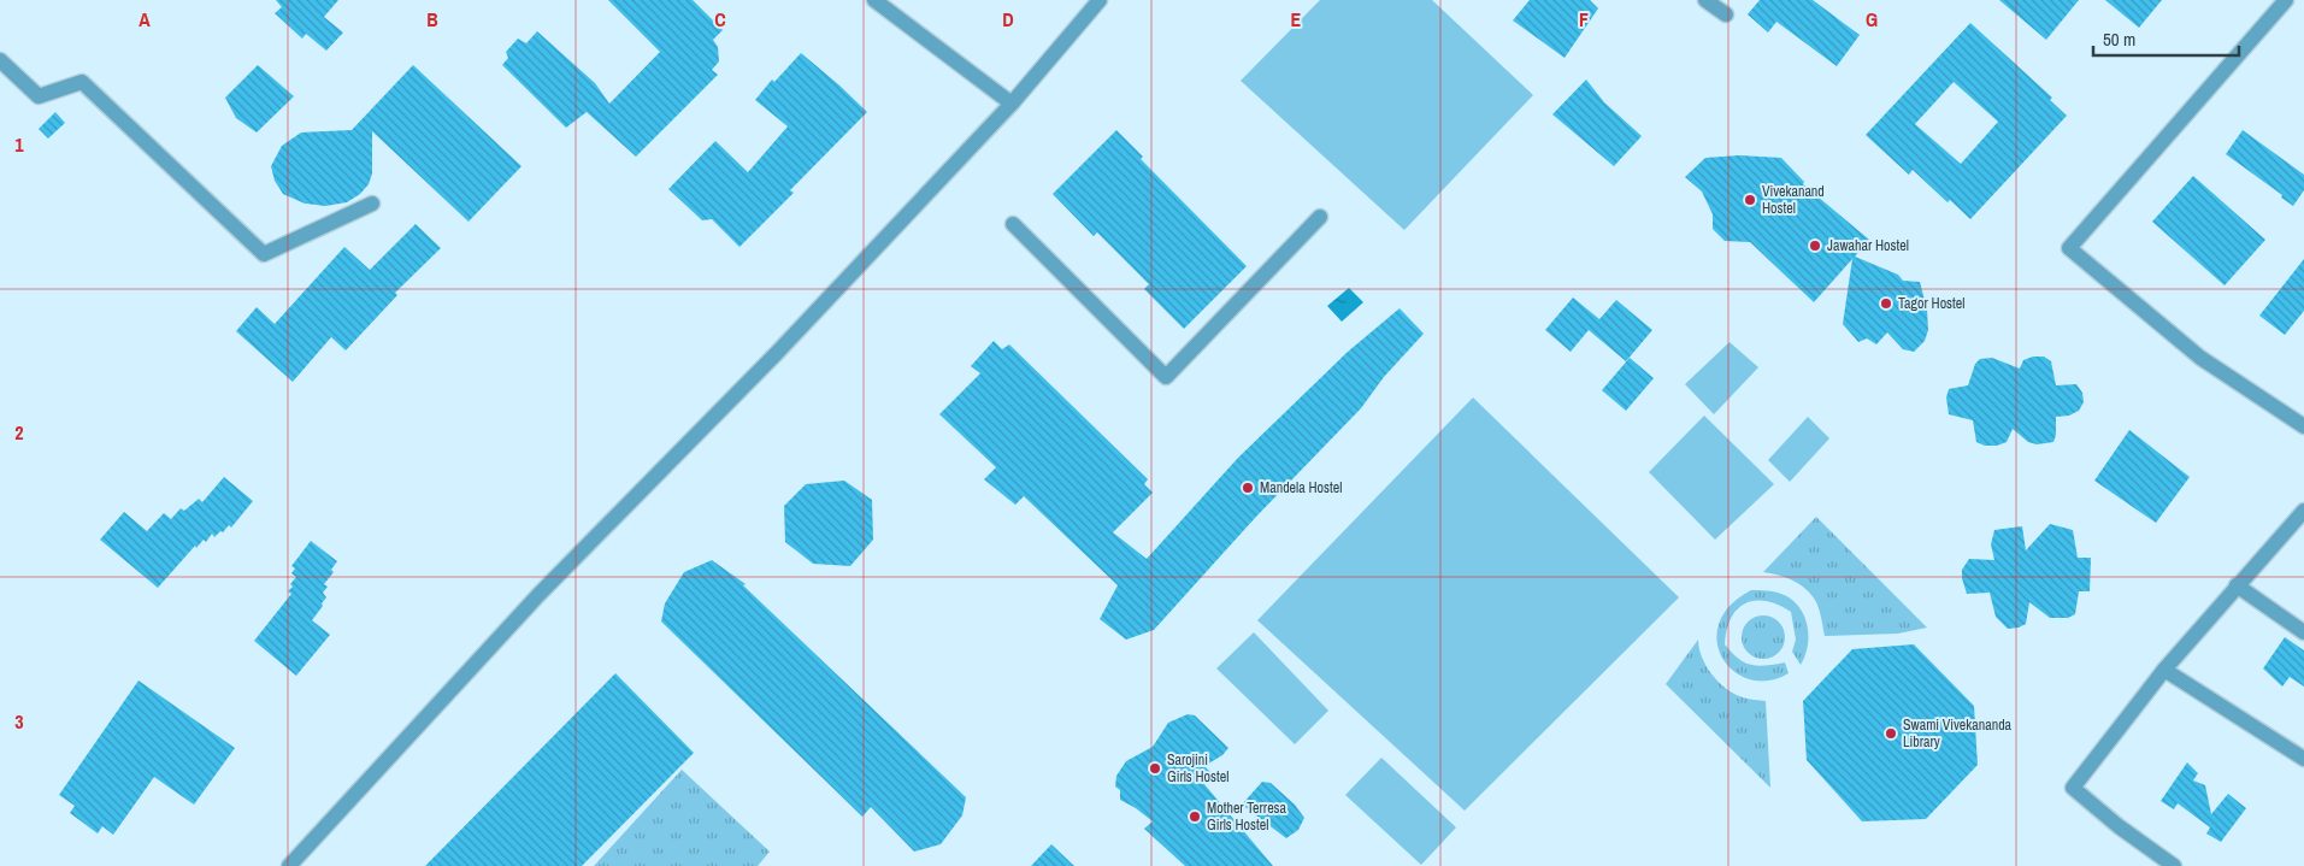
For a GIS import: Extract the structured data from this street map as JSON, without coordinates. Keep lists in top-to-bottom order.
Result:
{
  "places": [
    "Vivekanand Hostel",
    "Jawahar Hostel",
    "Tagor Hostel",
    "Mandela Hostel",
    "Swami Vivekananda Library",
    "Sarojini Girls Hostel",
    "Mother Terresa Girls Hostel"
  ],
  "scale_bar": "50 m",
  "grid": {
    "columns": [
      "A",
      "B",
      "C",
      "D",
      "E",
      "F",
      "G"
    ],
    "rows": ["1", "2", "3"]
  }
}
